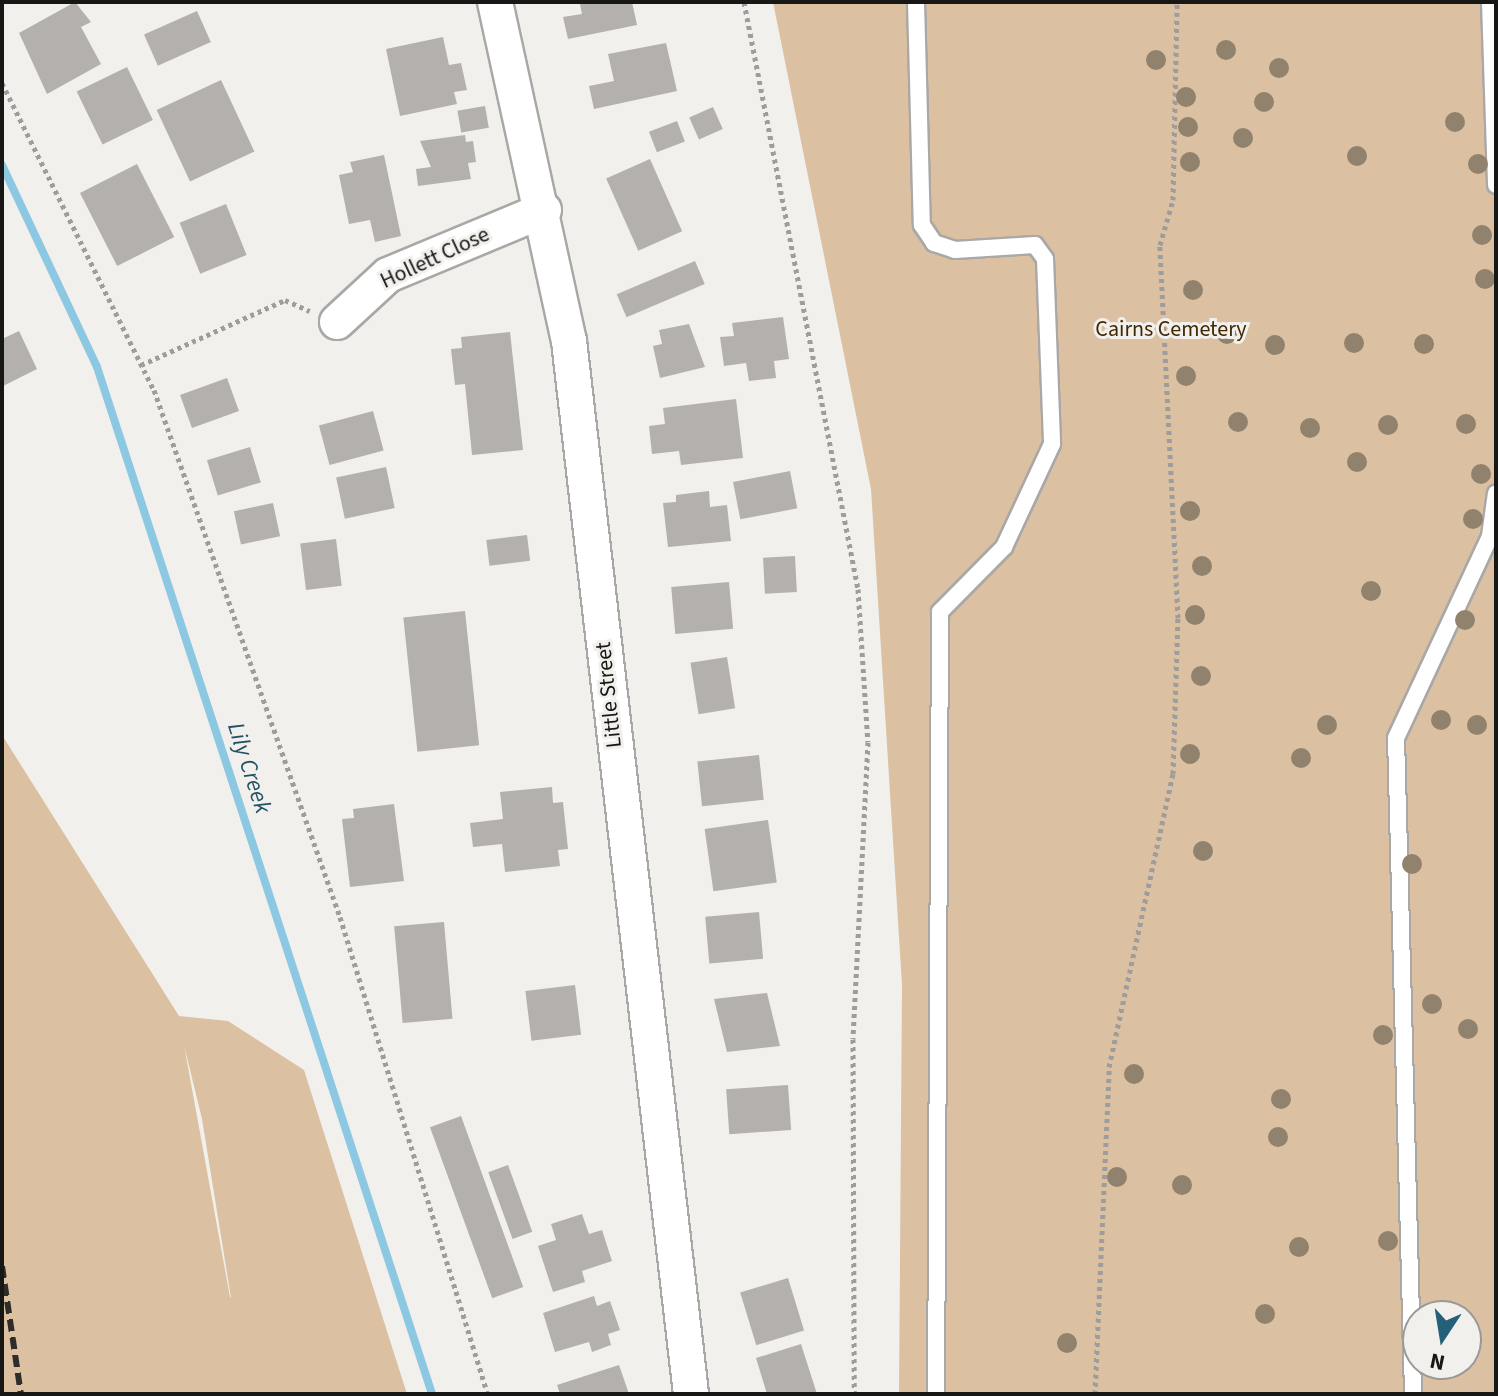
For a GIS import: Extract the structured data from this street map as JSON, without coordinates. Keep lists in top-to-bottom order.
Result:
{
  "streets": {
    "street": ["Hollett Close", "Little Street"]
  },
  "crossings": [
    ["Hollett Close", "Little Street"]
  ],
  "water": ["Lily Creek"],
  "parks": ["Cairns Cemetery"],
  "north": "bottom"
}
